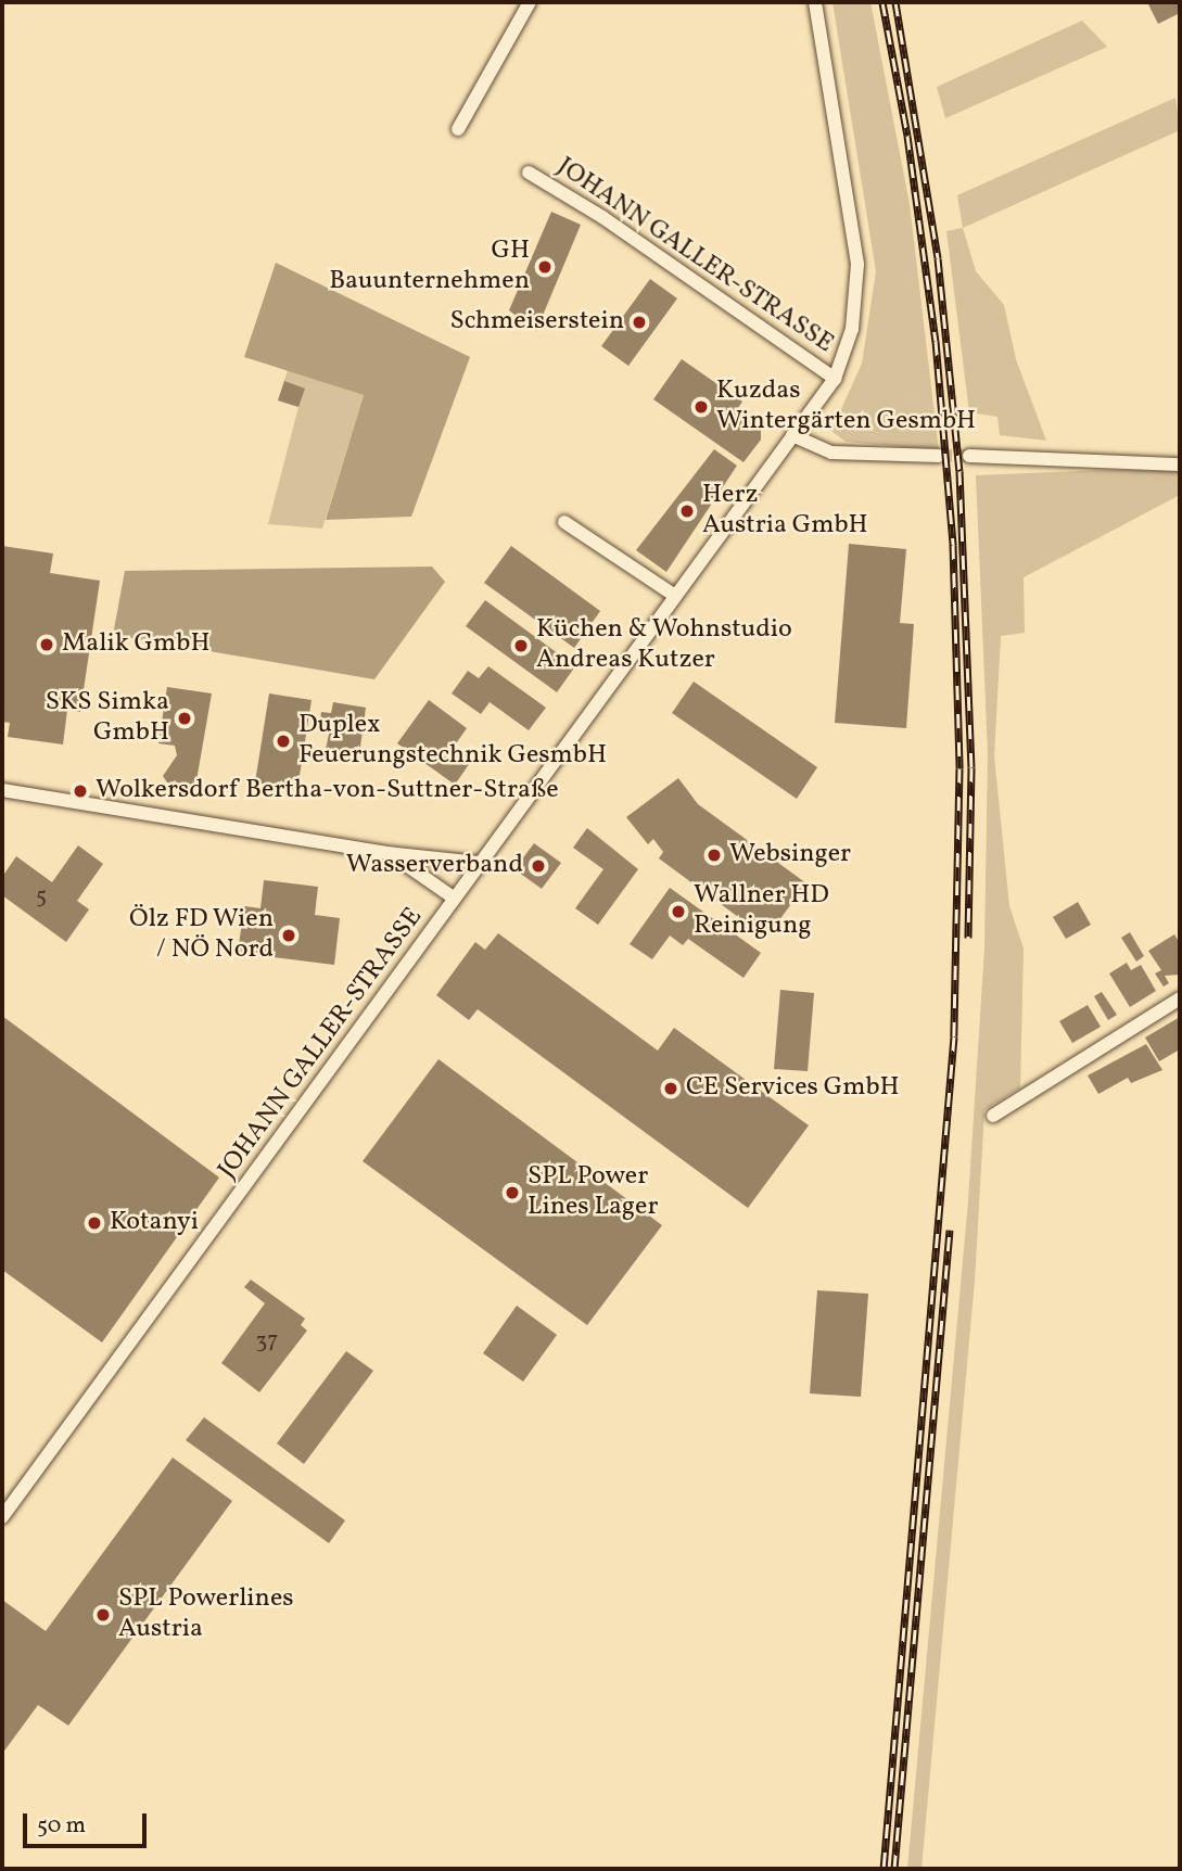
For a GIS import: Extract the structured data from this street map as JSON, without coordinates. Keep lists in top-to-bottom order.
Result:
{
  "streets": {
    "street": ["JOHANN GALLER-STRASSE"]
  },
  "places": [
    "GH Bauunternehmen",
    "Schmeiserstein",
    "Kuzdas Wintergärten GesmbH",
    "Herz Austria GmbH",
    "Malik GmbH",
    "Küchen & Wohnstudio Andreas Kutzer",
    "SKS Simka GmbH",
    "Duplex Feuerungstechnik GesmbH",
    "Wolkersdorf Bertha-von-Suttner-Straße",
    "Websinger",
    "Wasserverband",
    "Wallner HD Reinigung",
    "Ölz FD Wien / NÖ Nord",
    "CE Services GmbH",
    "SPL Power Lines Lager",
    "Kotanyi",
    "SPL Powerlines Austria"
  ],
  "house_numbers": ["5", "37"],
  "scale_bar": "50 m"
}
